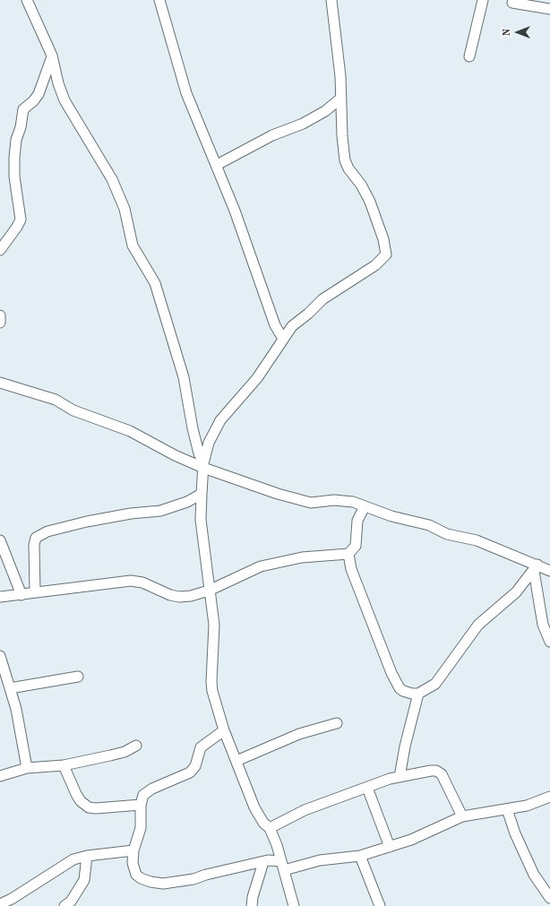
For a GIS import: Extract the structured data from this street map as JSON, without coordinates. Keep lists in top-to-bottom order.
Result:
{
  "north": "left"
}
